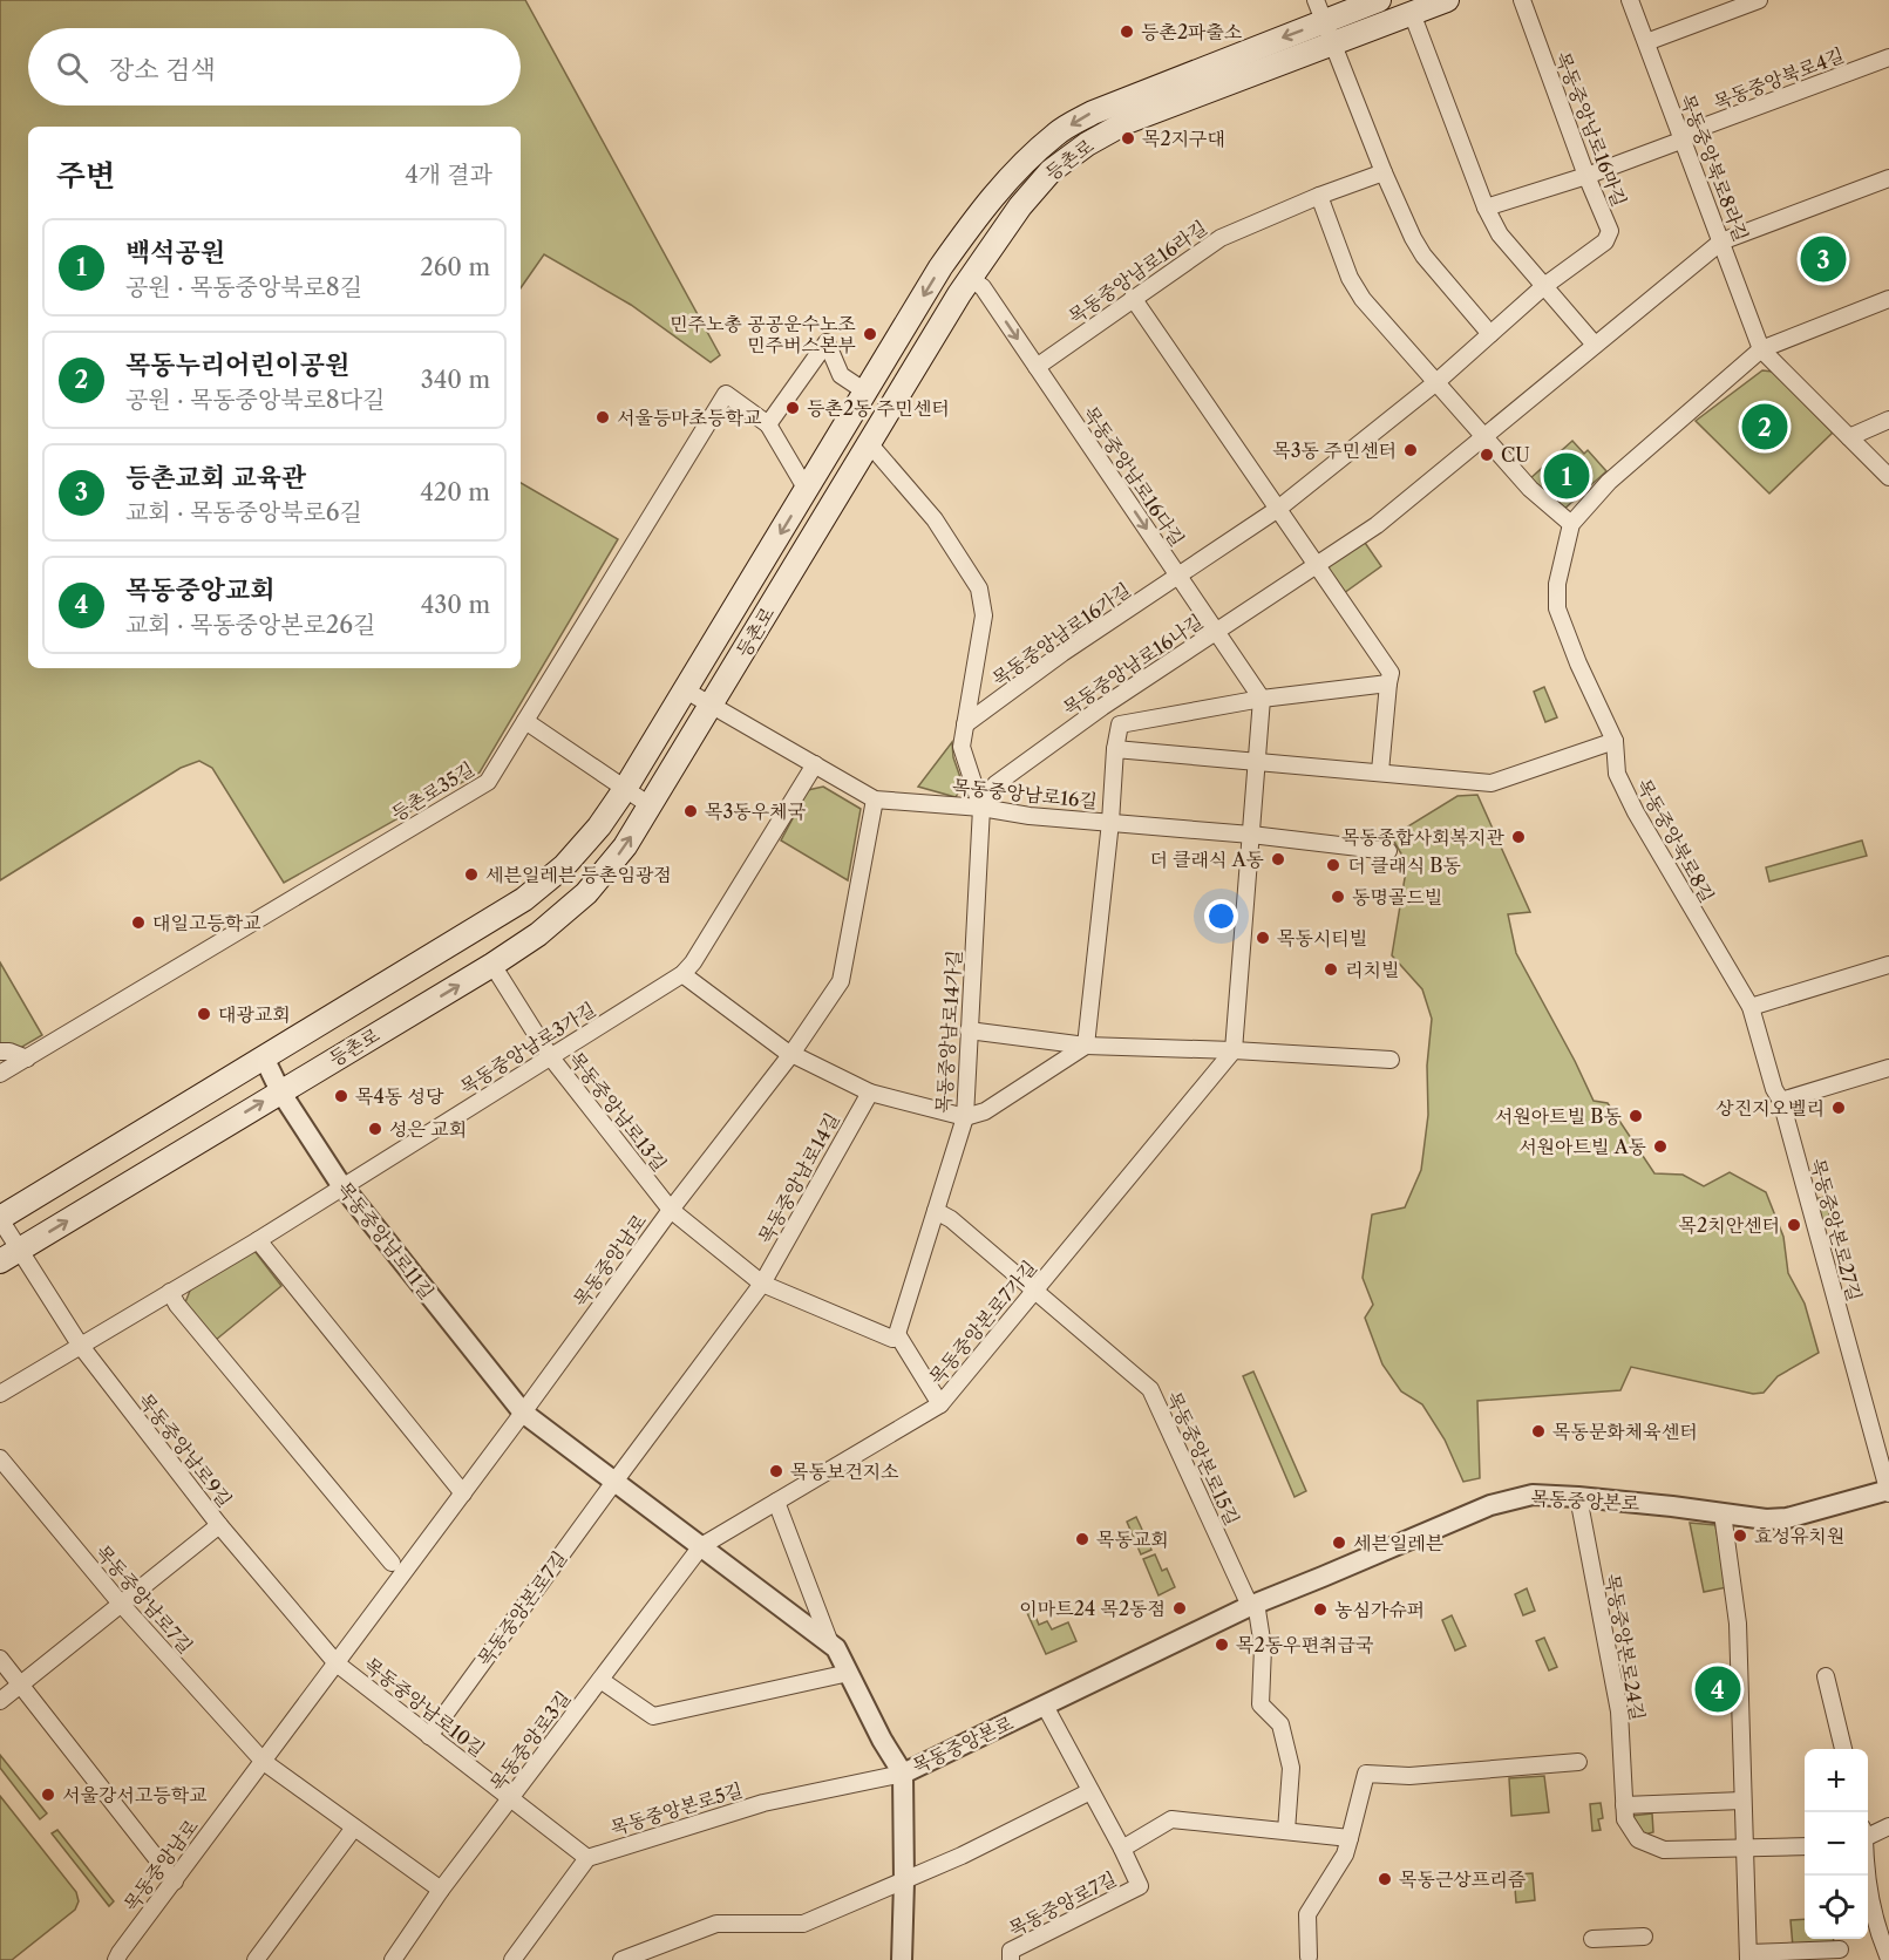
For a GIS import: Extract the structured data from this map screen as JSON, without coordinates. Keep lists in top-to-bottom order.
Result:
{
  "streets": {
    "main road": ["등촌로"],
    "street": [
      "목동중앙북로4길",
      "목동중앙남로16마길",
      "목동중앙북로8라길",
      "목동중앙남로16라길",
      "목동중앙남로16다길",
      "목동중앙남로16가길",
      "목동중앙남로16나길",
      "등촌로35길",
      "목동중앙남로16길",
      "목동중앙북로8길",
      "목동중앙남로14가길",
      "목동중앙남로3가길",
      "목동중앙남로13길",
      "목동중앙남로14길",
      "목동중앙본로27길",
      "목동중앙남로11길",
      "목동중앙남로",
      "목동중앙본로7가길",
      "목동중앙남로9길",
      "목동중앙본로15길",
      "목동중앙본로",
      "목동중앙남로7길",
      "목동중앙본로7길",
      "목동중앙본로24길",
      "목동중앙남로10길",
      "목동중앙로3길",
      "목동중앙본로5길",
      "목동중앙로7길"
    ]
  },
  "crossings": [
    ["목동중앙북로4길", "목동중앙남로16마길"],
    ["목동중앙북로4길", "목동중앙북로8라길"],
    ["목동중앙남로16마길", "목동중앙남로16다길"],
    ["목동중앙남로16마길", "목동중앙남로16가길"],
    ["등촌로", "목동중앙남로16다길"],
    ["등촌로", "목동중앙남로16가길"],
    ["등촌로", "등촌로35길"],
    ["등촌로", "목동중앙남로16길"],
    ["등촌로", "목동중앙남로13길"],
    ["등촌로", "목동중앙남로11길"],
    ["등촌로", "목동중앙남로9길"],
    ["목동중앙북로8라길", "목동중앙남로16나길"],
    ["목동중앙북로8라길", "목동중앙북로8길"],
    ["목동중앙남로16라길", "목동중앙남로16다길"],
    ["목동중앙남로16다길", "목동중앙남로16가길"],
    ["목동중앙남로16다길", "목동중앙남로16나길"],
    ["목동중앙남로16가길", "목동중앙남로16나길"],
    ["목동중앙남로16가길", "목동중앙남로16길"],
    ["목동중앙남로16가길", "목동중앙남로14가길"],
    ["목동중앙남로16나길", "목동중앙남로16길"],
    ["목동중앙남로16나길", "목동중앙남로14가길"],
    ["목동중앙남로16길", "목동중앙남로14가길"],
    ["목동중앙남로16길", "목동중앙남로3가길"],
    ["목동중앙남로16길", "목동중앙남로"],
    ["목동중앙북로8길", "목동중앙본로27길"],
    ["목동중앙남로14가길", "목동중앙본로15길"],
    ["목동중앙남로3가길", "목동중앙남로13길"],
    ["목동중앙남로3가길", "목동중앙남로11길"],
    ["목동중앙남로3가길", "목동중앙남로9길"],
    ["목동중앙남로13길", "목동중앙남로"],
    ["목동중앙남로14길", "목동중앙본로7길"],
    ["목동중앙본로27길", "목동중앙본로"],
    ["목동중앙남로11길", "목동중앙남로"],
    ["목동중앙남로", "목동중앙남로9길"],
    ["목동중앙남로", "목동중앙남로7길"],
    ["목동중앙남로", "목동중앙남로10길"],
    ["목동중앙본로7가길", "목동중앙본로15길"],
    ["목동중앙본로7가길", "목동중앙로3길"],
    ["목동중앙남로9길", "목동중앙남로10길"],
    ["목동중앙본로15길", "목동중앙본로"],
    ["목동중앙본로", "목동중앙본로24길"],
    ["목동중앙본로", "목동중앙본로5길"],
    ["목동중앙본로7길", "목동중앙남로10길"],
    ["목동중앙남로10길", "목동중앙로3길"],
    ["목동중앙남로10길", "목동중앙본로5길"]
  ],
  "places": [
    "등촌2파출소",
    "목2지구대",
    "민주노총 공공운수노조 민주버스본부",
    "등촌2동 주민센터",
    "서울등마초등학교",
    "목3동 주민센터",
    "CU",
    "목3동우체국",
    "목동종합사회복지관",
    "더 클래식 A동",
    "더 클래식 B동",
    "세븐일레븐 등촌임광점",
    "동명골드빌",
    "대일고등학교",
    "목동시티빌",
    "리치빌",
    "대광교회",
    "목4동 성당",
    "상진지오벨리",
    "서원아트빌 B동",
    "성은 교회",
    "서원아트빌 A동",
    "목2치안센터",
    "목동문화체육센터",
    "목동보건지소",
    "효성유치원",
    "목동교회",
    "세븐일레븐",
    "이마트24 목2동점",
    "농심가슈퍼",
    "목2동우편취급국",
    "서울강서고등학교",
    "목동근상프리즘"
  ],
  "page": {
    "search": "장소 검색",
    "heading": ["주변", "4개 결과"],
    "list": [
      {
        "mark": "1",
        "name": "백석공원",
        "note": "공원 · 목동중앙북로8길",
        "value": "260 m"
      },
      {
        "mark": "2",
        "name": "목동누리어린이공원",
        "note": "공원 · 목동중앙북로8다길",
        "value": "340 m"
      },
      {
        "mark": "3",
        "name": "등촌교회 교육관",
        "note": "교회 · 목동중앙북로6길",
        "value": "420 m"
      },
      {
        "mark": "4",
        "name": "목동중앙교회",
        "note": "교회 · 목동중앙본로26길",
        "value": "430 m"
      }
    ],
    "pins": [
      "3",
      "2",
      "1",
      "4"
    ],
    "map_buttons": ["+", "−"]
  }
}
